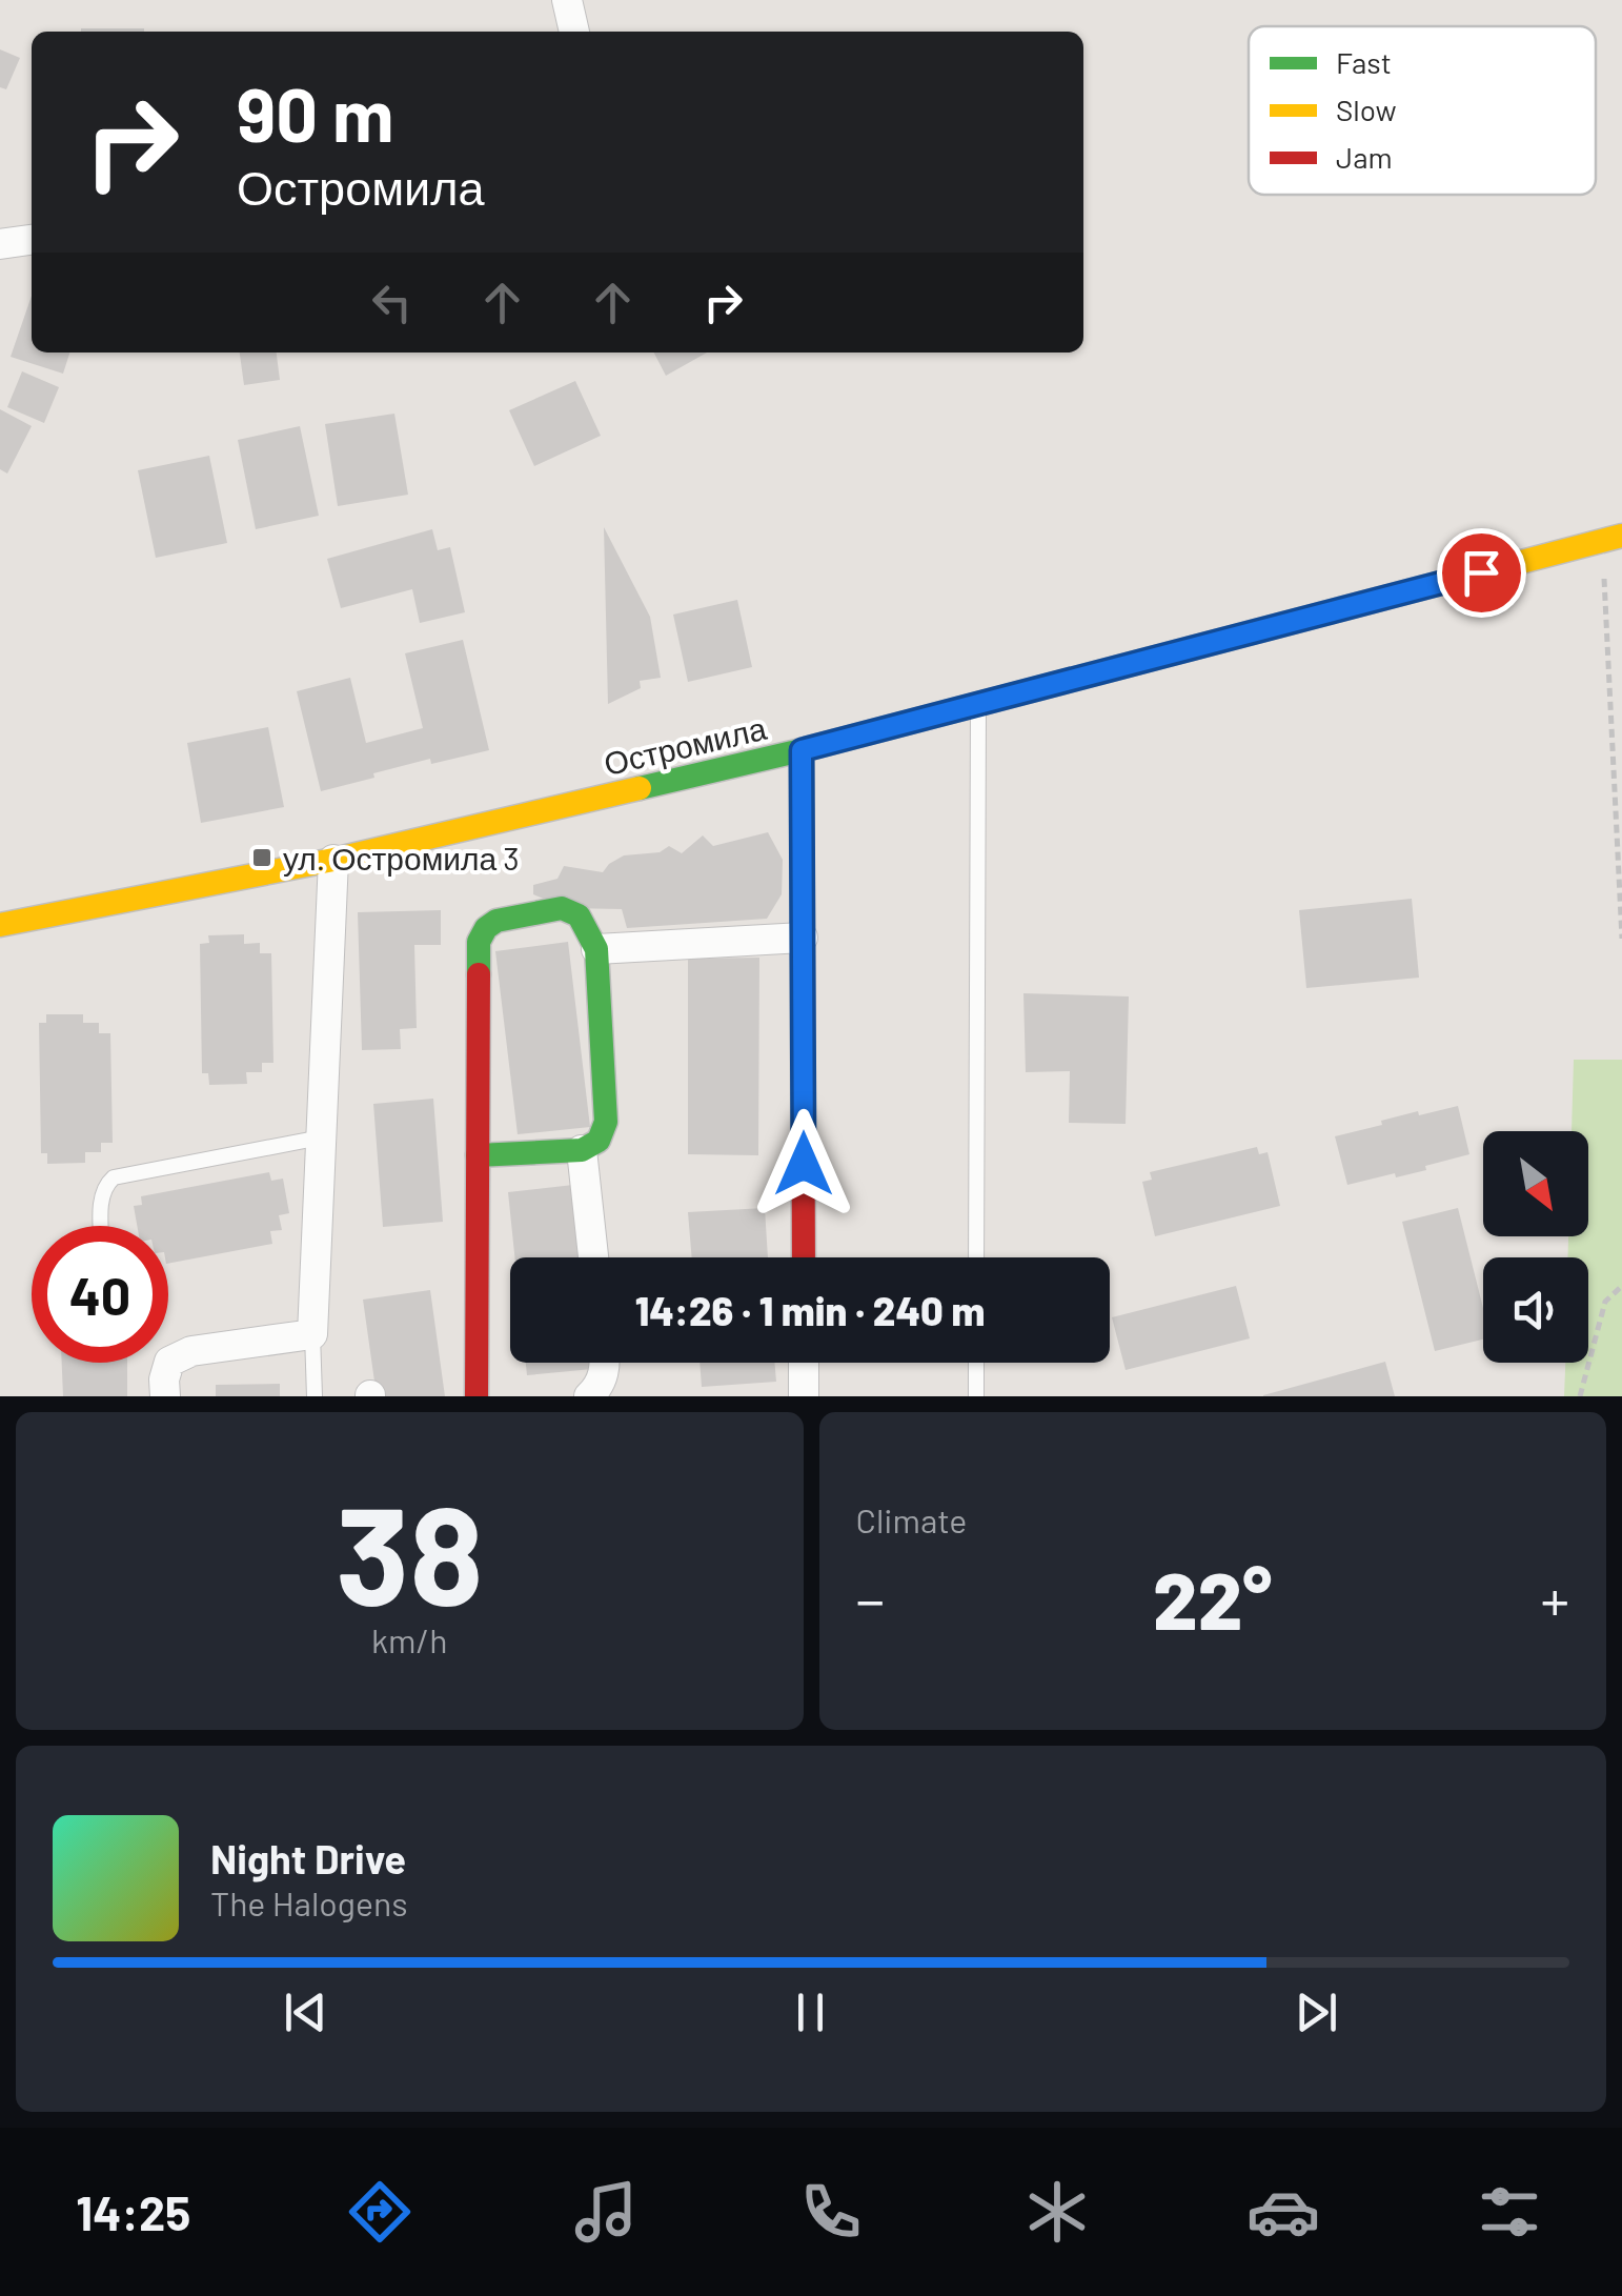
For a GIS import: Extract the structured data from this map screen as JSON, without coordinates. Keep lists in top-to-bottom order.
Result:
{
  "streets": {
    "street": ["Остромила"]
  },
  "places": {
    "transit": ["ул. Остромила 3"]
  },
  "legend": ["Fast", "Slow", "Jam"],
  "north": "bottom right",
  "page": {
    "turn": ["90 m", "Остромила"],
    "limit": "40",
    "trip": "14:26 · 1 min · 240 m",
    "tile": [
      ["38", "km/h"],
      "Climate"
    ],
    "heat": ["−", "22°", "+"],
    "song": ["Night Drive", "The Halogens"],
    "tabs": "14:25"
  }
}
